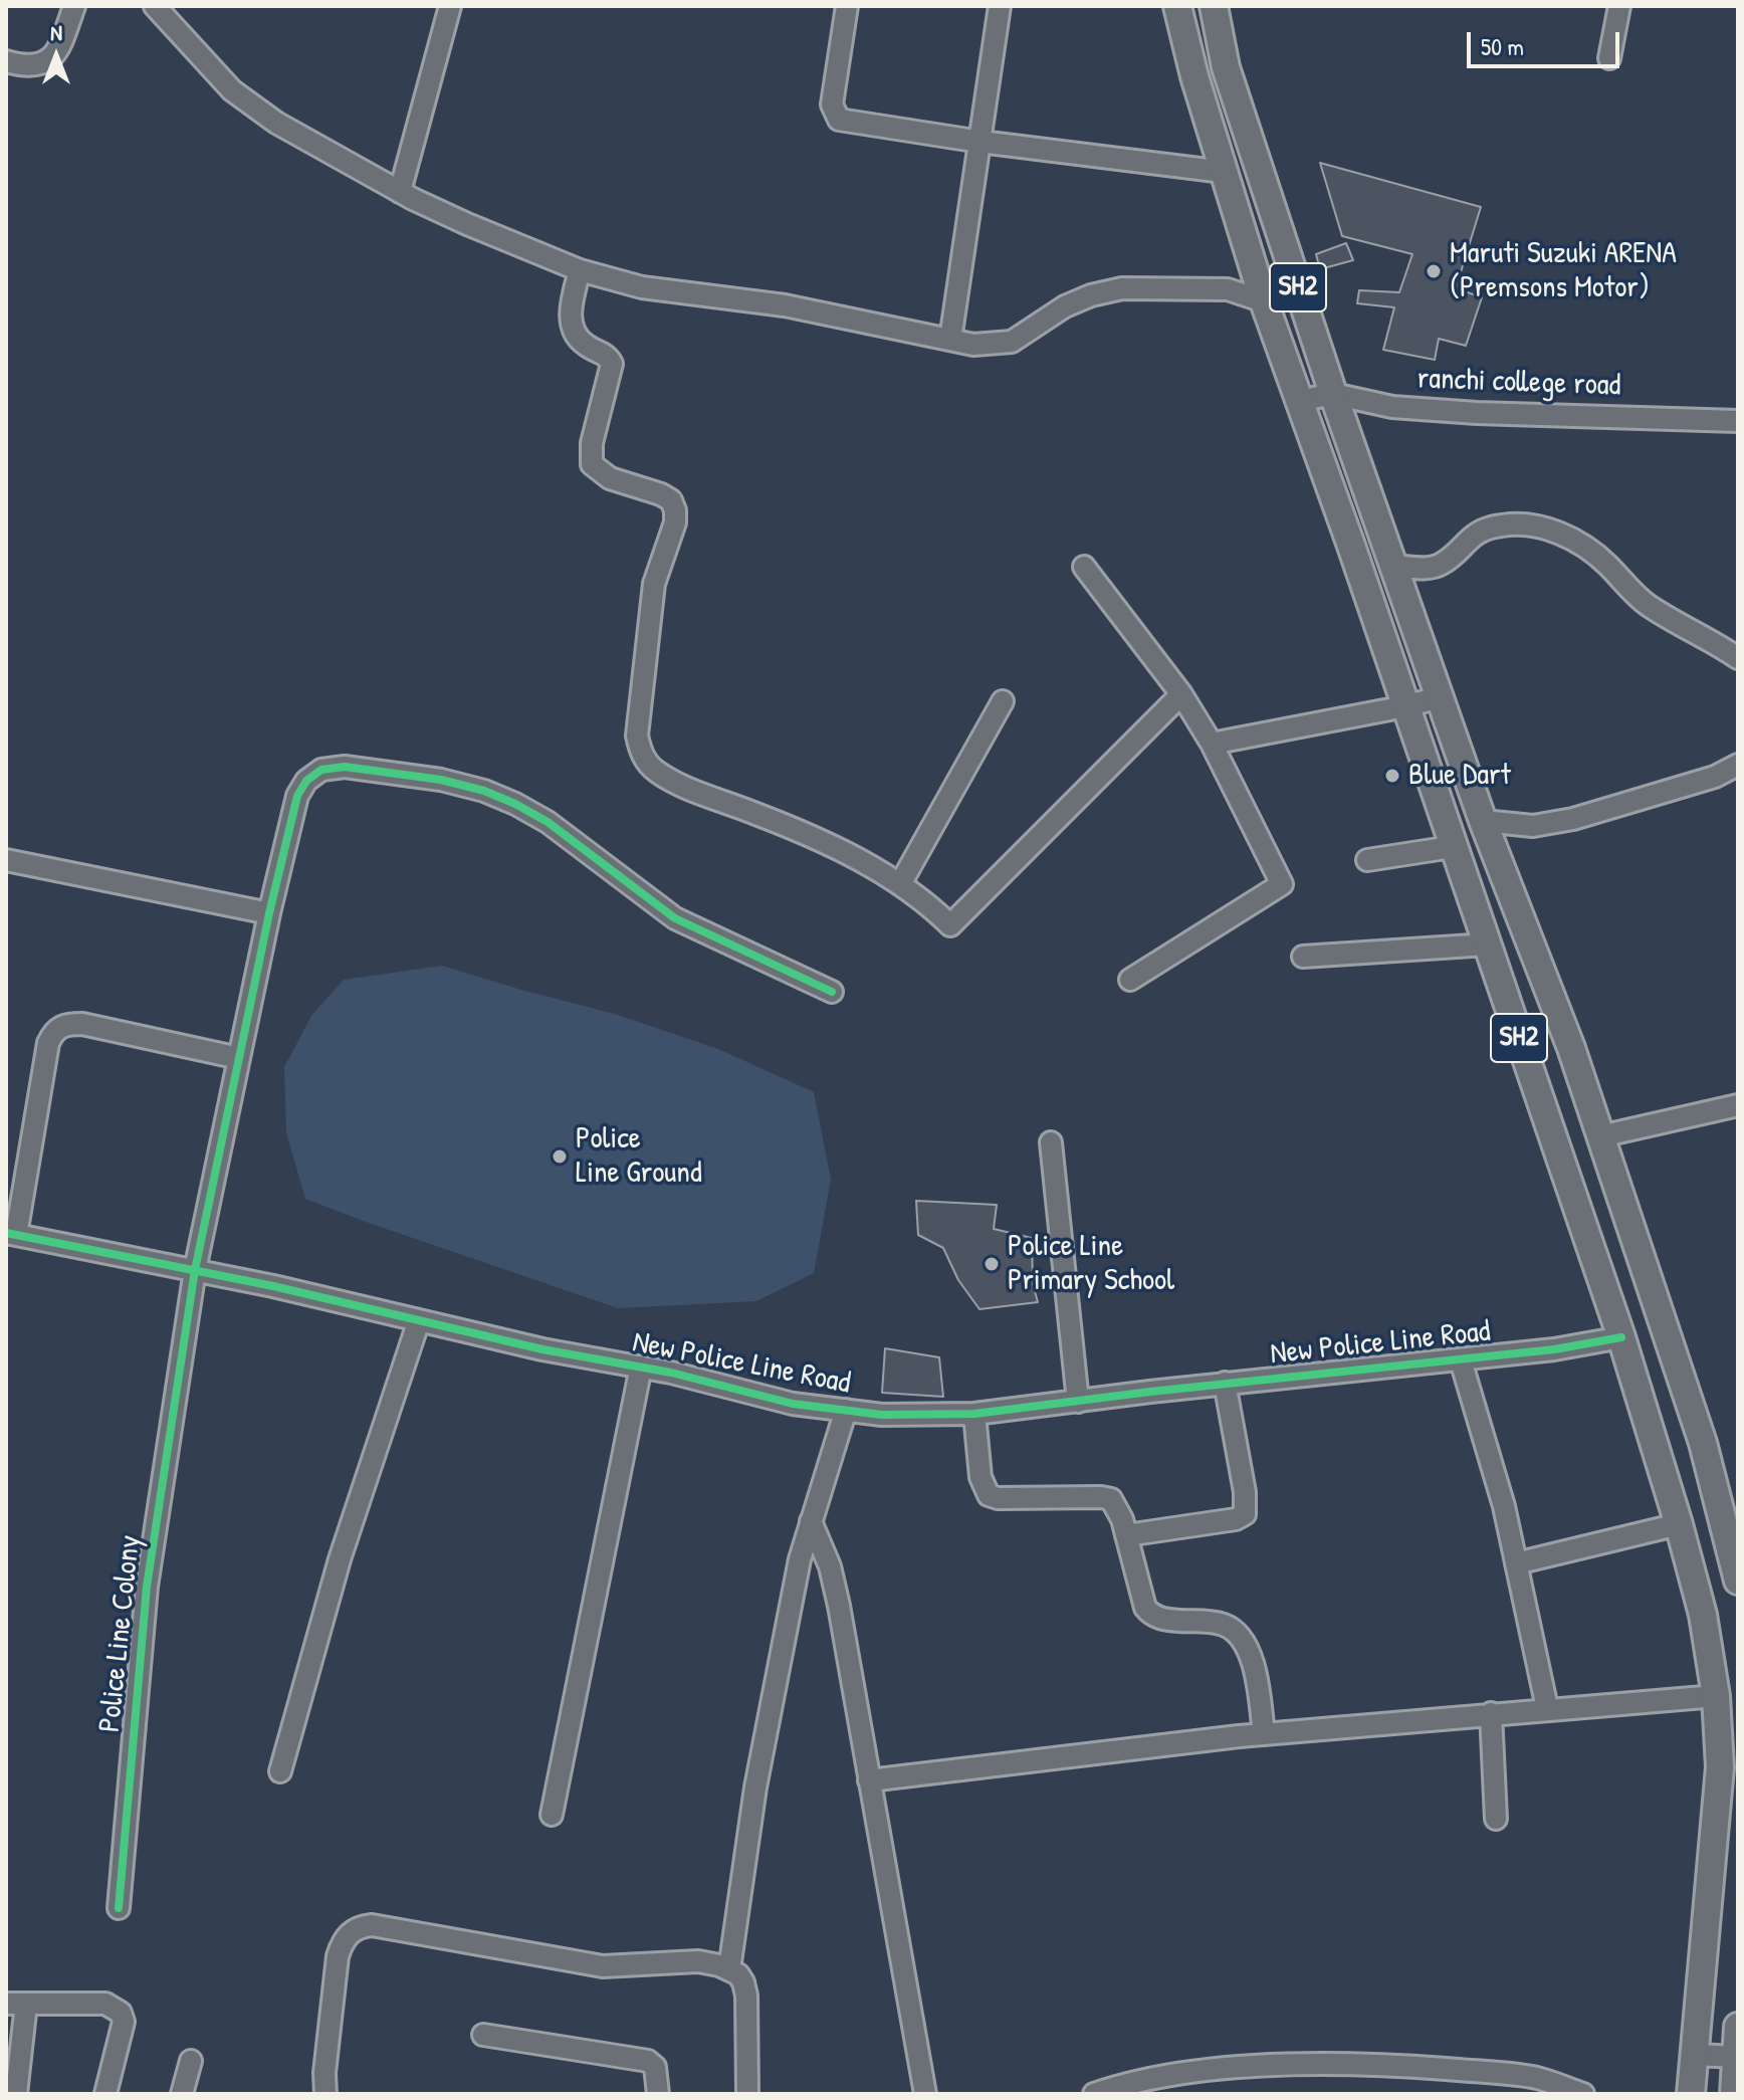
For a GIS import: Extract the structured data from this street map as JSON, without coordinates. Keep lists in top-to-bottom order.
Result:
{
  "streets": {
    "main road": ["SH2"],
    "street": ["ranchi college road", "New Police Line Road", "Police Line Colony"]
  },
  "crossings": [
    ["SH2", "ranchi college road"],
    ["SH2", "New Police Line Road"],
    ["New Police Line Road", "Police Line Colony"]
  ],
  "places": [
    "Maruti Suzuki ARENA (Premsons Motor)",
    "Blue Dart",
    "Police Line Ground",
    "Police Line Primary School"
  ],
  "scale_bar": "50 m",
  "north": "top"
}
